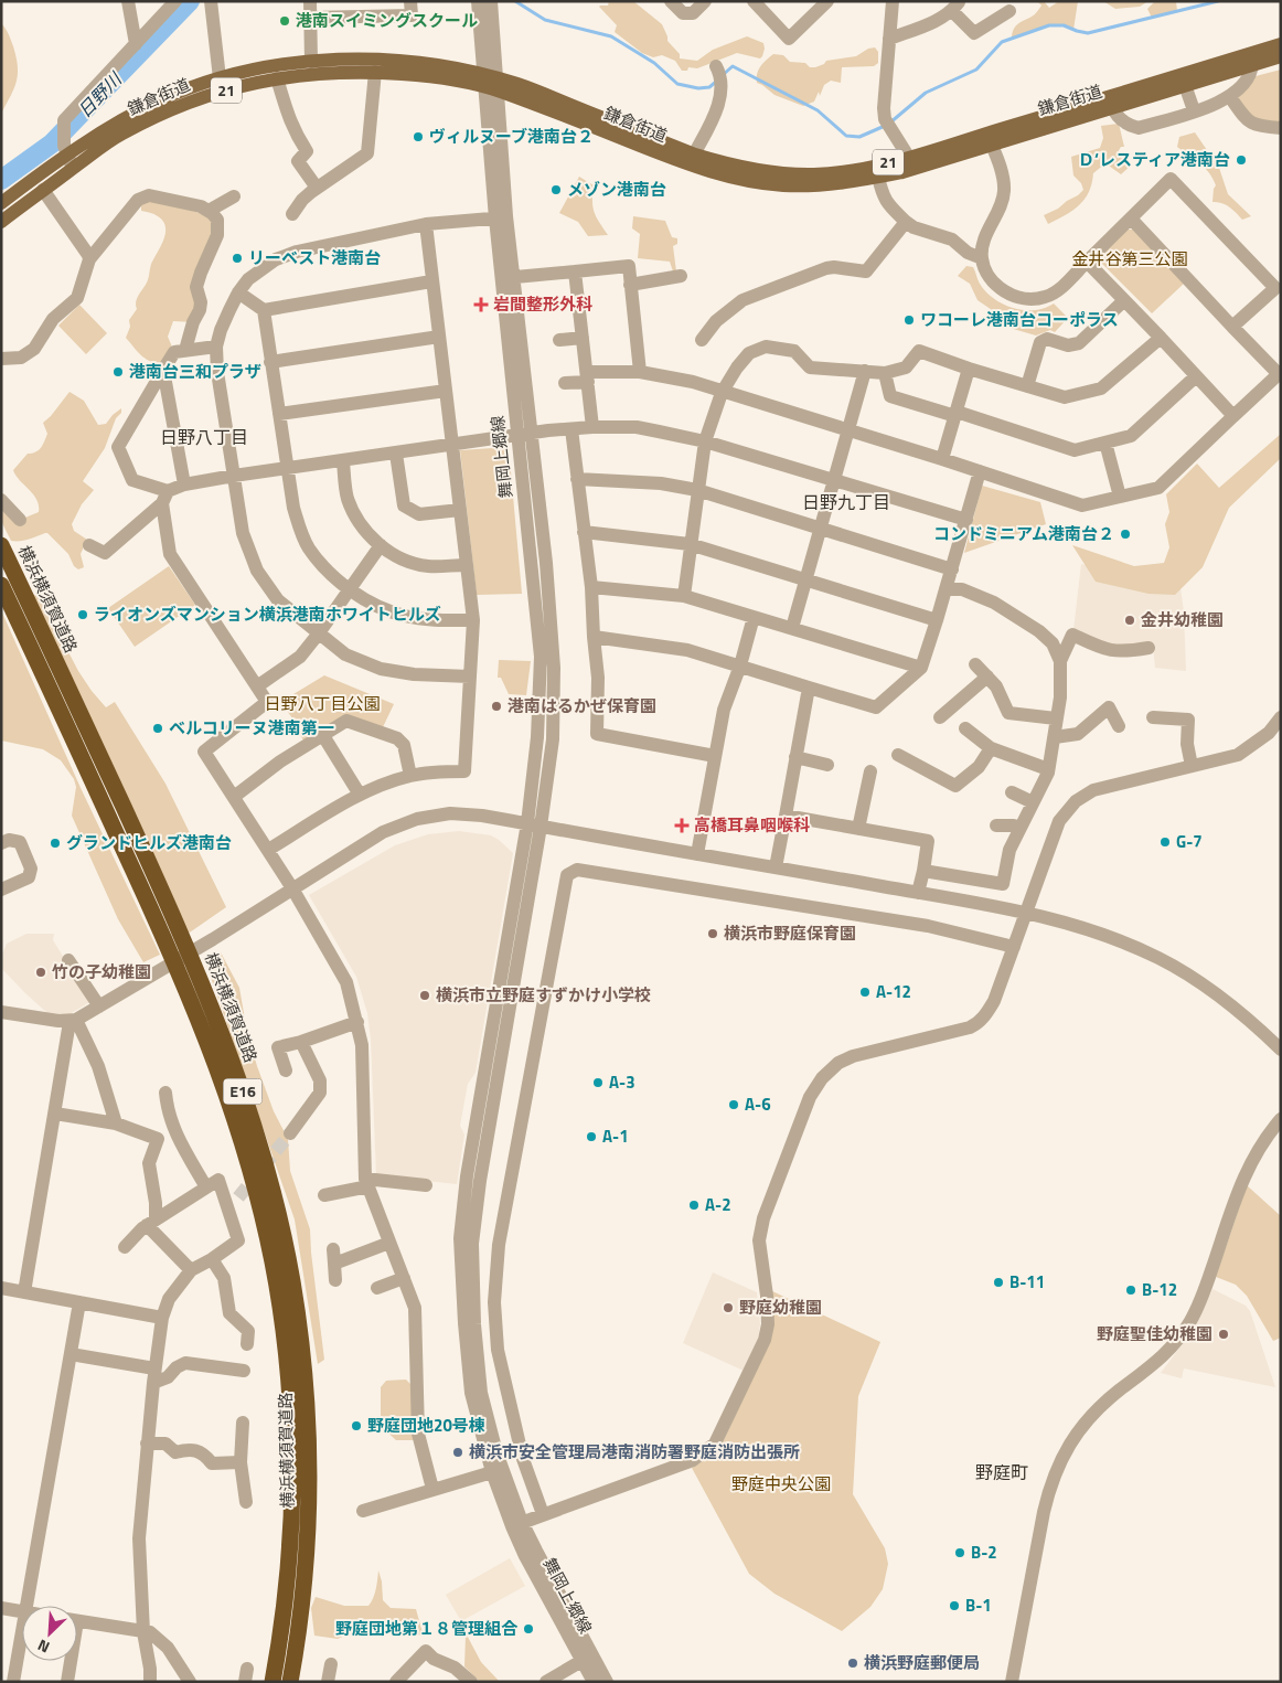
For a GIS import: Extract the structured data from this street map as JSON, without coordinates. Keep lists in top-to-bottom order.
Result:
{
  "streets": {
    "highway": ["横浜横須賀道路", "E16"],
    "main road": ["21", "鎌倉街道"],
    "street": ["舞岡上郷線"]
  },
  "crossings": [
    ["鎌倉街道", "舞岡上郷線"]
  ],
  "districts": ["日野八丁目", "日野九丁目", "野庭町"],
  "water": ["日野川"],
  "parks": ["金井谷第三公園", "日野八丁目公園", "野庭中央公園"],
  "places": {
    "other": [
      "港南スイミングスクール",
      "ヴィルヌーブ港南台２",
      "Ｄ‘レスティア港南台",
      "メゾン港南台",
      "リーベスト港南台",
      "ワコーレ港南台コーポラス",
      "港南台三和プラザ",
      "コンドミニアム港南台２",
      "ライオンズマンション横浜港南ホワイトヒルズ",
      "金井幼稚園",
      "港南はるかぜ保育園",
      "ベルコリーヌ港南第一",
      "G-7",
      "グランドヒルズ港南台",
      "横浜市野庭保育園",
      "竹の子幼稚園",
      "A-12",
      "横浜市立野庭すずかけ小学校",
      "A-3",
      "A-6",
      "A-1",
      "A-2",
      "B-11",
      "B-12",
      "野庭幼稚園",
      "野庭聖佳幼稚園",
      "野庭団地20号棟",
      "横浜市安全管理局港南消防署野庭消防出張所",
      "B-2",
      "B-1",
      "野庭団地第１８管理組合",
      "横浜野庭郵便局"
    ],
    "health": ["岩間整形外科", "高橋耳鼻咽喉科"]
  },
  "north": "bottom left"
}
